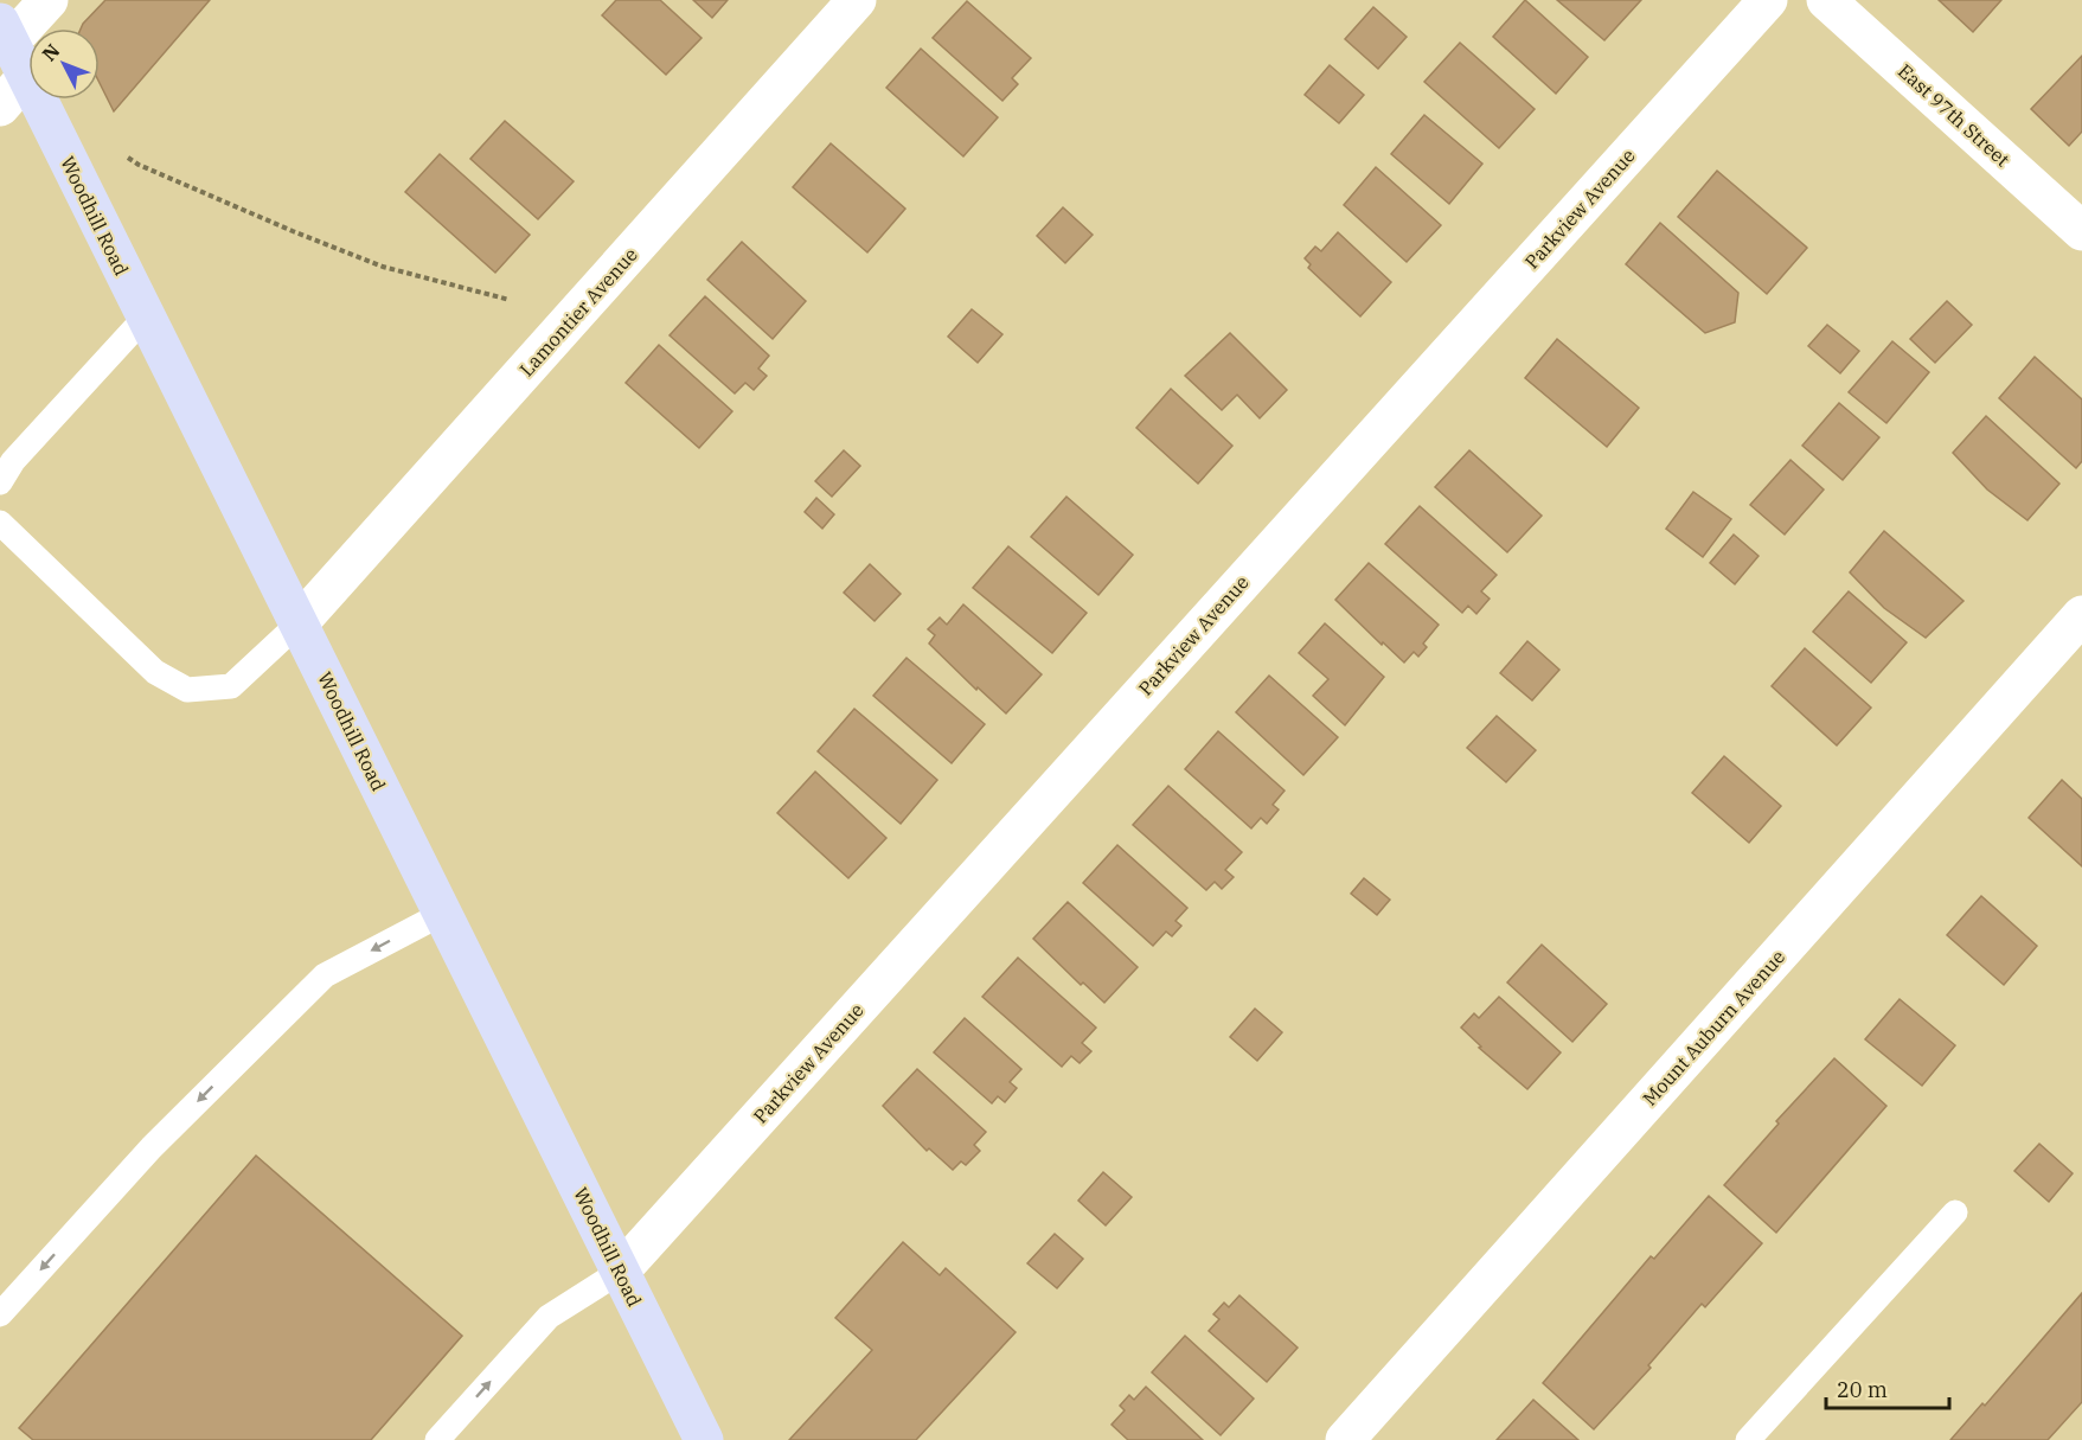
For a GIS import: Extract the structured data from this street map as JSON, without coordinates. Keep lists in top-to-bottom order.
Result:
{
  "streets": {
    "main road": ["Woodhill Road"],
    "street": [
      "East 97th Street",
      "Parkview Avenue",
      "Lamontier Avenue",
      "Mount Auburn Avenue"
    ]
  },
  "crossings": [
    ["Parkview Avenue", "Woodhill Road"],
    ["Woodhill Road", "Lamontier Avenue"]
  ],
  "scale_bar": "20 m",
  "north": "top left"
}
